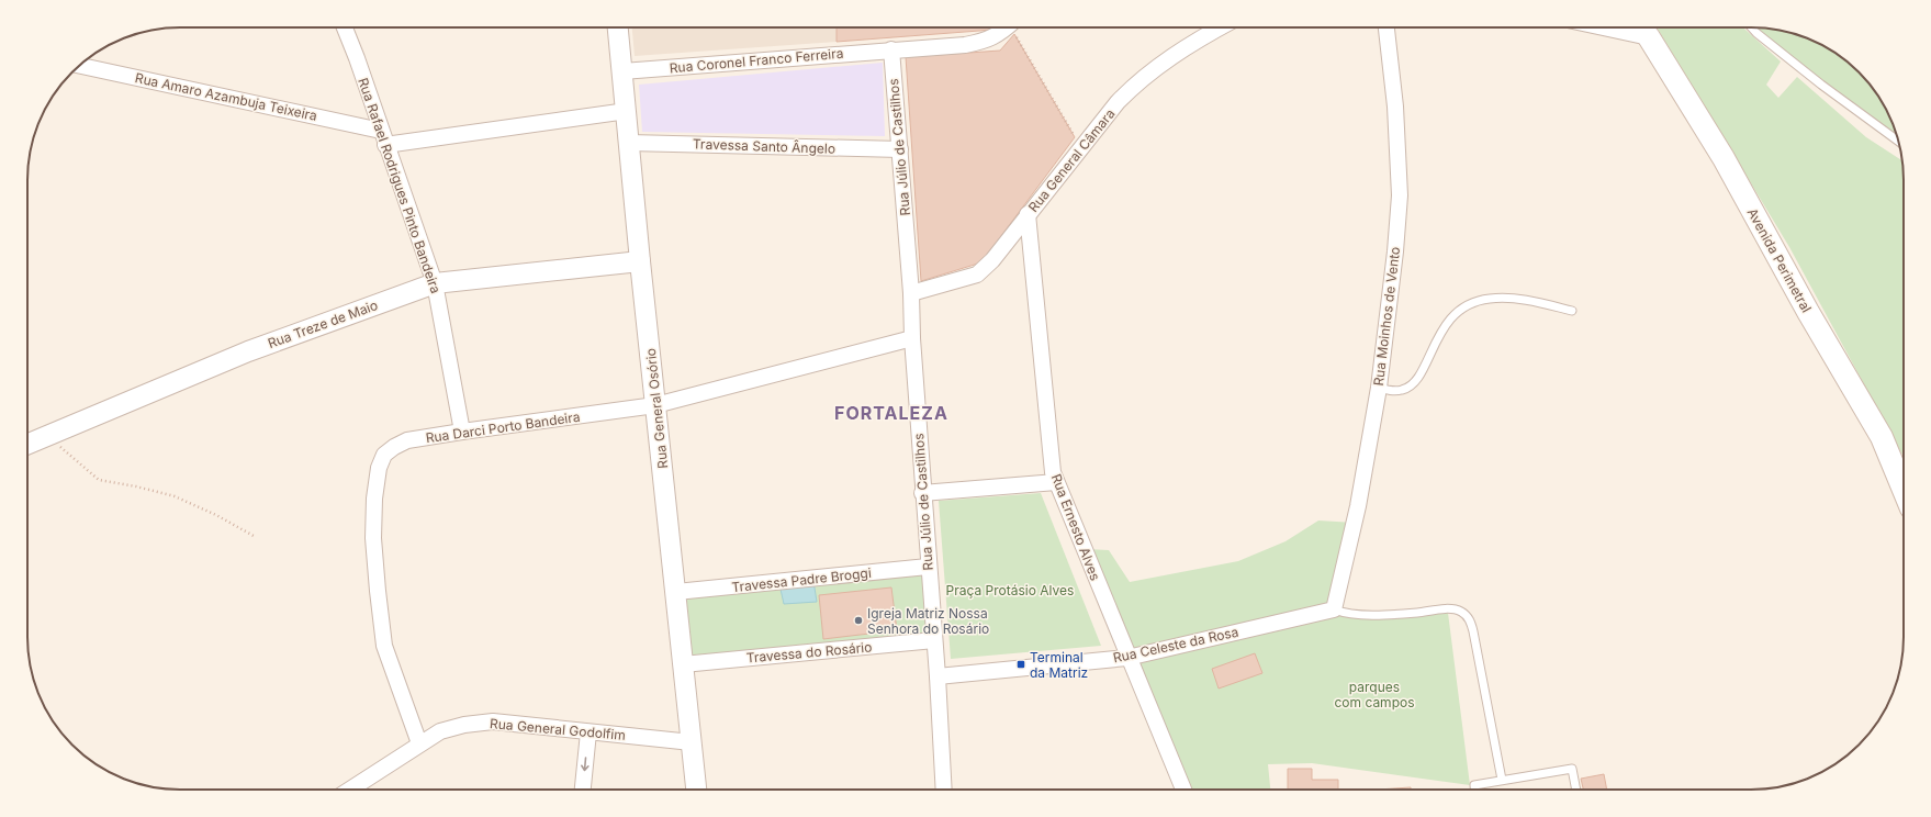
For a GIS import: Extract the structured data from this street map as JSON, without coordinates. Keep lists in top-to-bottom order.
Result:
{
  "streets": {
    "main road": ["Avenida Perimetral"],
    "street": [
      "Rua Coronel Franco Ferreira",
      "Rua Amaro Azambuja Teixeira",
      "Travessa Santo Ângelo",
      "Rua Júlio de Castilhos",
      "Rua General Câmara",
      "Rua Rafael Rodrigues Pinto Bandeira",
      "Rua Moinhos de Vento",
      "Rua Treze de Maio",
      "Rua General Osório",
      "Rua Darci Porto Bandeira",
      "Rua Ernesto Alves",
      "Travessa Padre Broggi",
      "Rua Celeste da Rosa",
      "Travessa do Rosário",
      "Rua General Godolfim"
    ]
  },
  "crossings": [
    ["Rua Coronel Franco Ferreira", "Rua Júlio de Castilhos"],
    ["Rua Coronel Franco Ferreira", "Rua General Osório"],
    ["Rua Amaro Azambuja Teixeira", "Rua Rafael Rodrigues Pinto Bandeira"],
    ["Travessa Santo Ângelo", "Rua Júlio de Castilhos"],
    ["Travessa Santo Ângelo", "Rua General Osório"],
    ["Rua Júlio de Castilhos", "Rua General Câmara"],
    ["Rua Júlio de Castilhos", "Rua Darci Porto Bandeira"],
    ["Rua Júlio de Castilhos", "Travessa Padre Broggi"],
    ["Rua Júlio de Castilhos", "Rua Celeste da Rosa"],
    ["Rua Júlio de Castilhos", "Travessa do Rosário"],
    ["Rua General Câmara", "Rua Ernesto Alves"],
    ["Rua Rafael Rodrigues Pinto Bandeira", "Rua Treze de Maio"],
    ["Rua Rafael Rodrigues Pinto Bandeira", "Rua Darci Porto Bandeira"],
    ["Rua Moinhos de Vento", "Rua Celeste da Rosa"],
    ["Rua Treze de Maio", "Rua General Osório"],
    ["Rua General Osório", "Rua Darci Porto Bandeira"],
    ["Rua General Osório", "Travessa Padre Broggi"],
    ["Rua General Osório", "Travessa do Rosário"],
    ["Rua General Osório", "Rua General Godolfim"],
    ["Rua Darci Porto Bandeira", "Rua General Godolfim"],
    ["Rua Ernesto Alves", "Rua Celeste da Rosa"]
  ],
  "districts": ["FORTALEZA"],
  "parks": ["Praça Protásio Alves", "parques com campos"],
  "places": {
    "other": ["Igreja Matriz Nossa Senhora do Rosário"],
    "transit": ["Terminal da Matriz"]
  }
}
